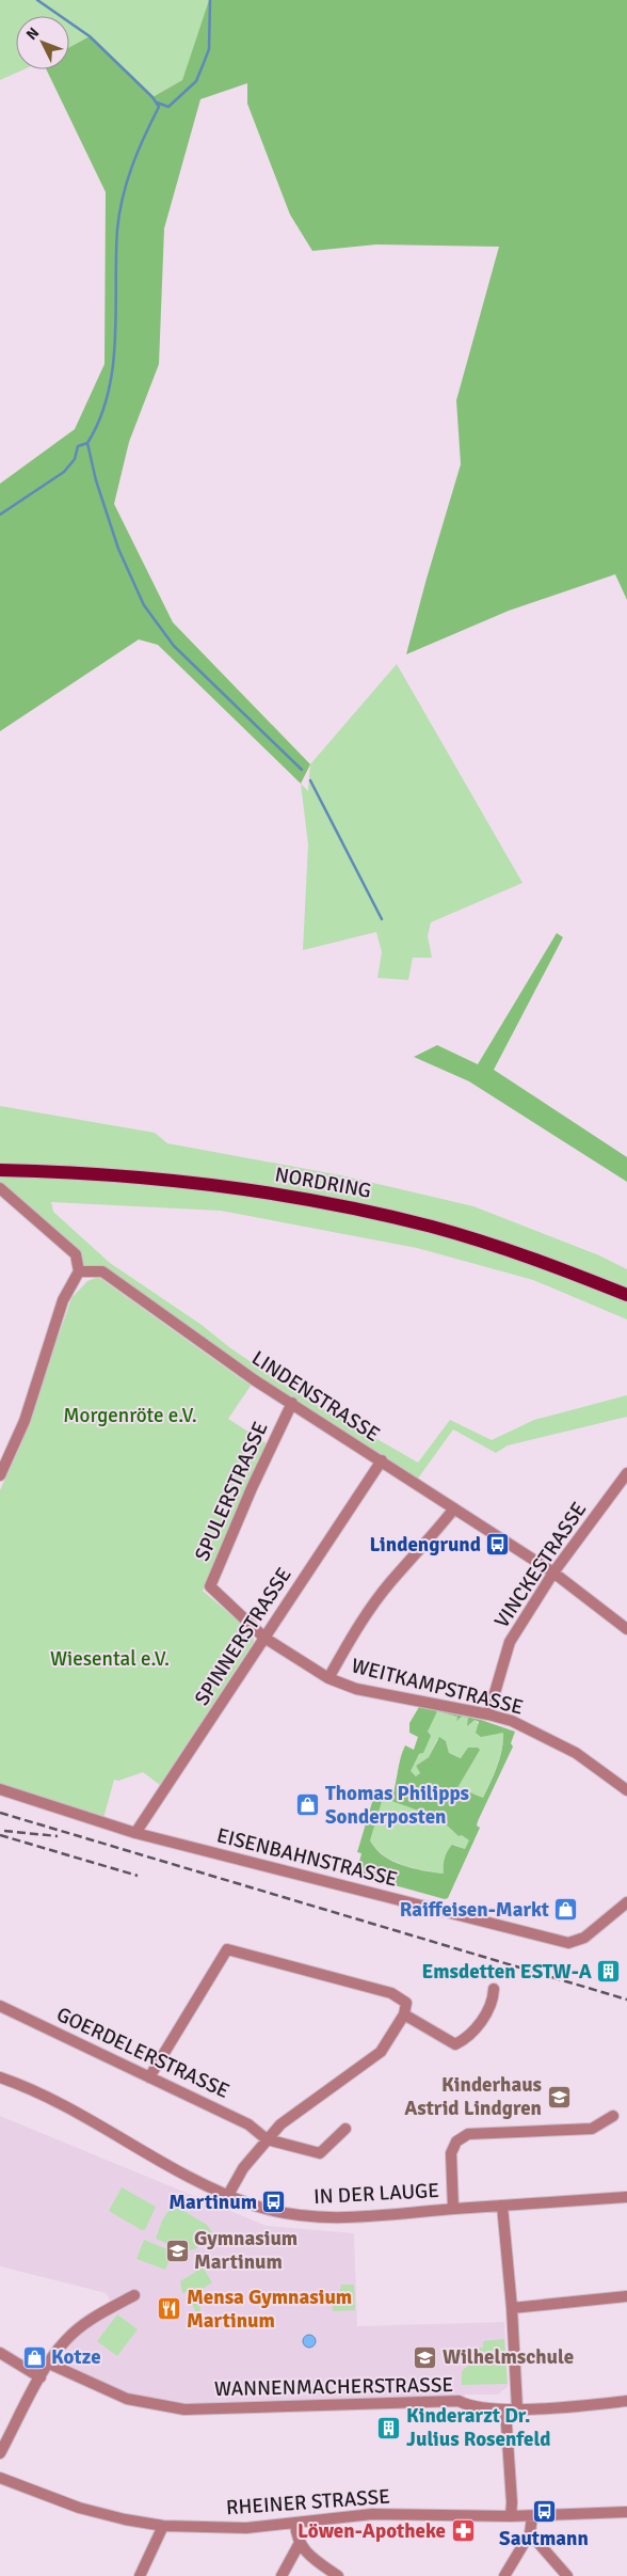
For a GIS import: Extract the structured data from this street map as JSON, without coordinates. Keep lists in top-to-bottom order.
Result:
{
  "streets": {
    "main road": ["NORDRING"],
    "street": [
      "LINDENSTRASSE",
      "SPULERSTRASSE",
      "VINCKESTRASSE",
      "SPINNERSTRASSE",
      "WEITKAMPSTRASSE",
      "EISENBAHNSTRASSE",
      "GOERDELERSTRASSE",
      "IN DER LAUGE",
      "WANNENMACHERSTRASSE",
      "RHEINER STRASSE"
    ]
  },
  "crossings": [
    ["LINDENSTRASSE", "SPULERSTRASSE"],
    ["LINDENSTRASSE", "VINCKESTRASSE"],
    ["LINDENSTRASSE", "SPINNERSTRASSE"],
    ["SPULERSTRASSE", "SPINNERSTRASSE"],
    ["SPULERSTRASSE", "WEITKAMPSTRASSE"],
    ["VINCKESTRASSE", "WEITKAMPSTRASSE"],
    ["SPINNERSTRASSE", "WEITKAMPSTRASSE"],
    ["SPINNERSTRASSE", "EISENBAHNSTRASSE"]
  ],
  "parks": ["Morgenröte e.V.", "Wiesental e.V."],
  "places": {
    "bus stop": ["Lindengrund", "Martinum", "Sautmann"],
    "shop": ["Thomas Philipps Sonderposten", "Raiffeisen-Markt", "Kotze"],
    "building": ["Emsdetten ESTW-A", "Kinderarzt Dr. Julius Rosenfeld"],
    "school or university": ["Kinderhaus Astrid Lindgren", "Gymnasium Martinum", "Wilhelmschule"],
    "restaurant": ["Mensa Gymnasium Martinum"],
    "pharmacy": ["Löwen-Apotheke"]
  },
  "north": "top left"
}
